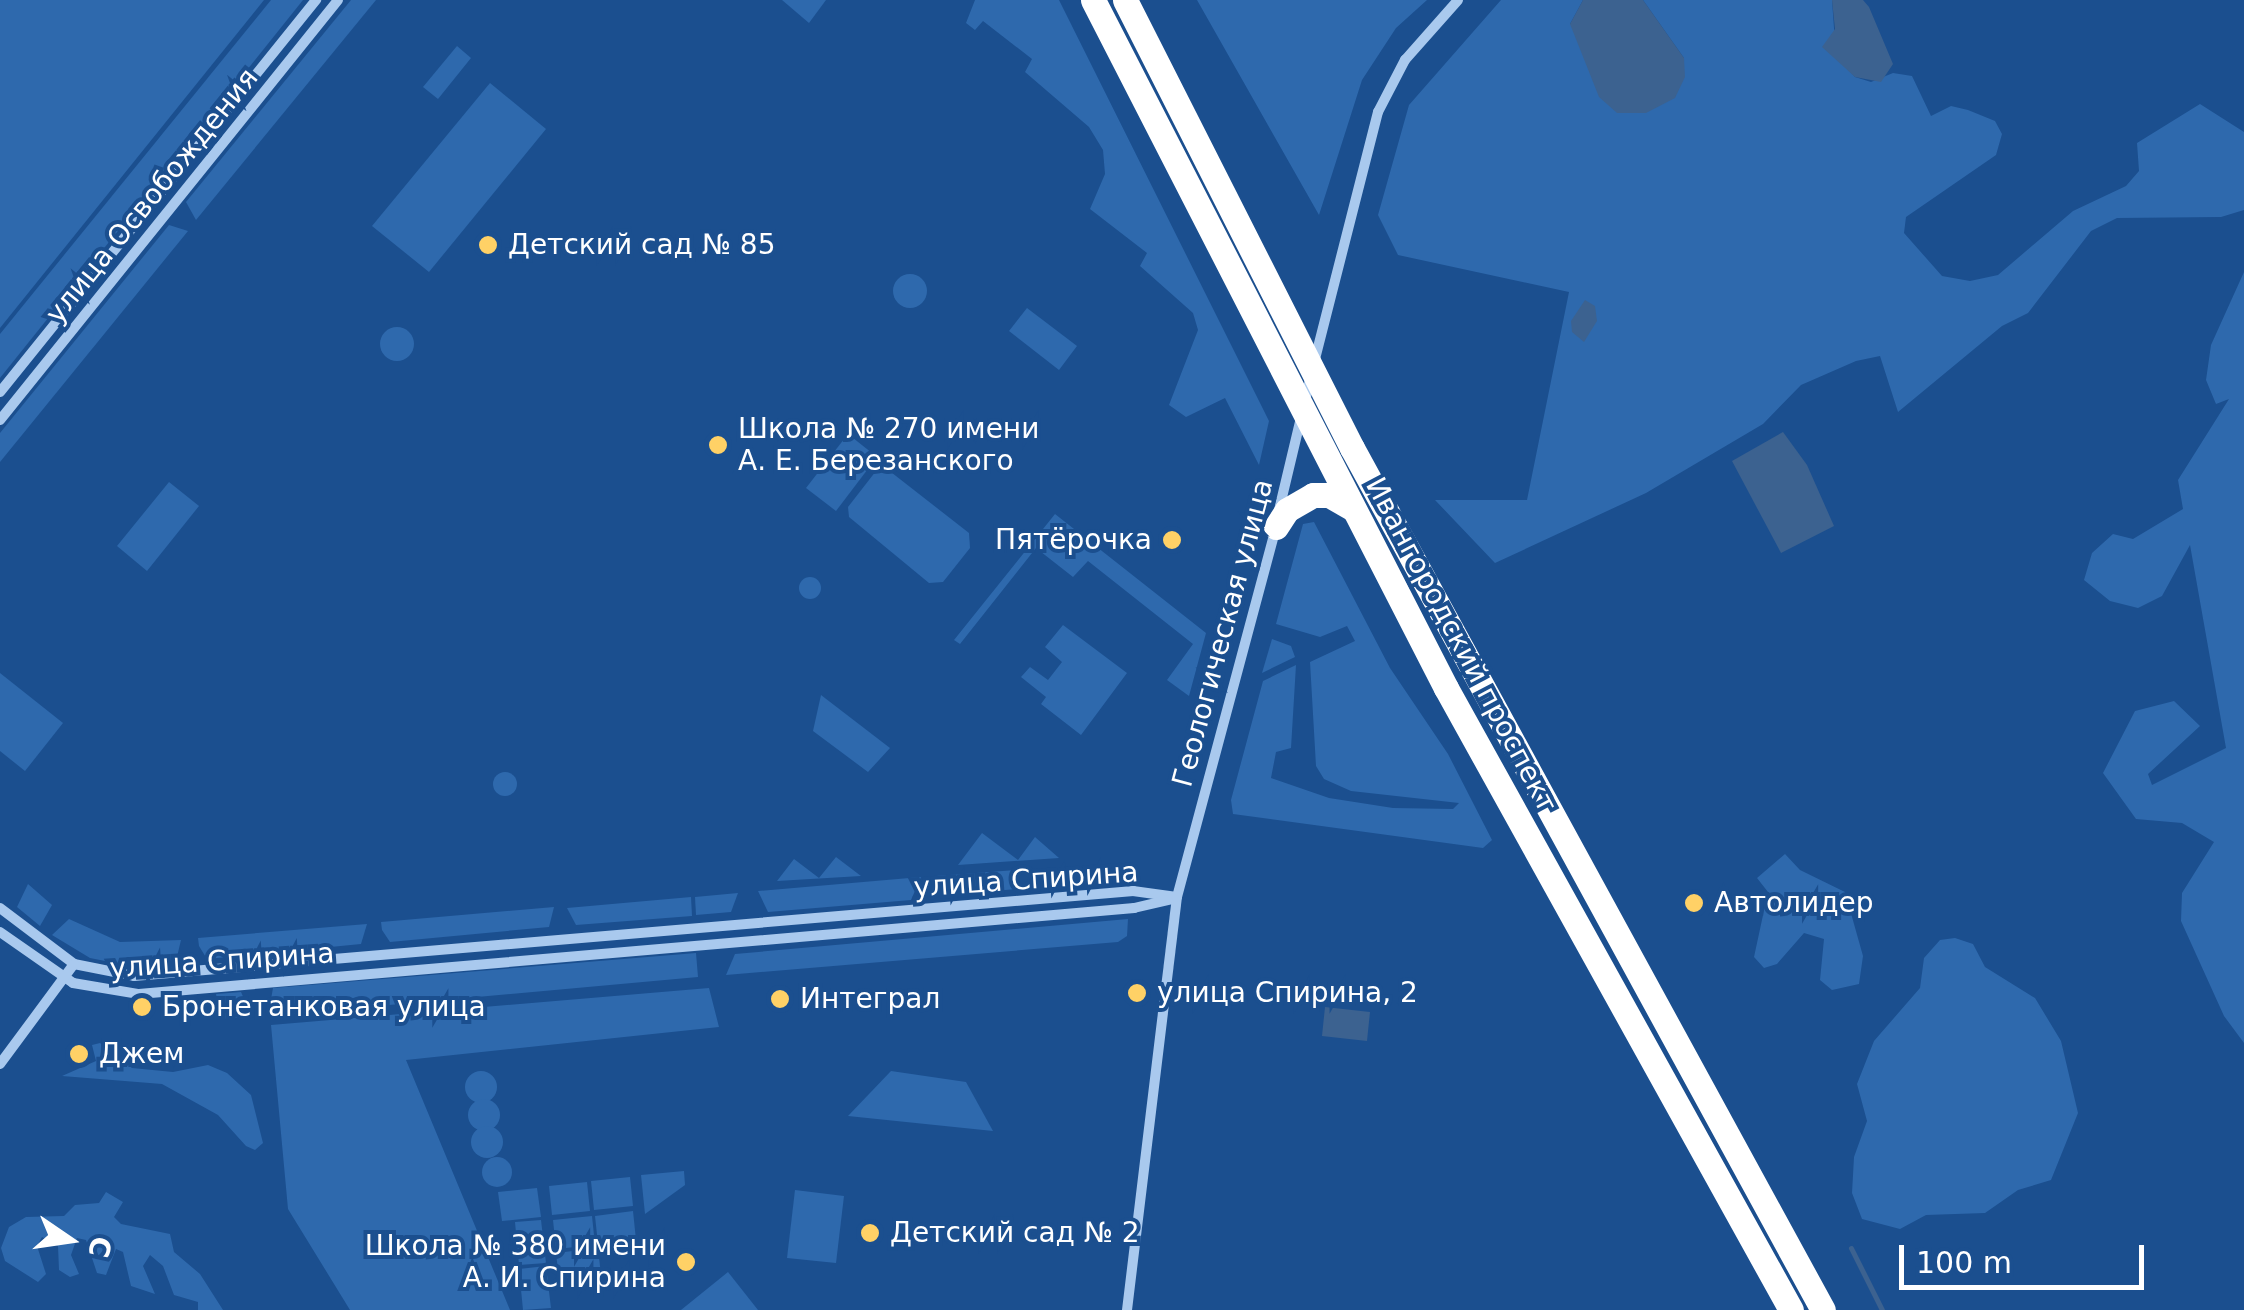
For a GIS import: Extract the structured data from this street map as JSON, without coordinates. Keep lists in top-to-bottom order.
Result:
{
  "streets": {
    "highway": ["Ивангородский проспект"],
    "street": ["улица Освобождения", "Геологическая улица", "улица Спирина"]
  },
  "crossings": [
    ["Геологическая улица", "Ивангородский проспект"],
    ["Геологическая улица", "улица Спирина"]
  ],
  "places": [
    "Детский сад № 85",
    "Школа № 270 имени А. Е. Березанского",
    "Пятёрочка",
    "Автолидер",
    "улица Спирина, 2",
    "Интеграл",
    "Бронетанковая улица",
    "Джем",
    "Детский сад № 2",
    "Школа № 380 имени А. И. Спирина"
  ],
  "scale_bar": "100 m",
  "north": "right"
}
